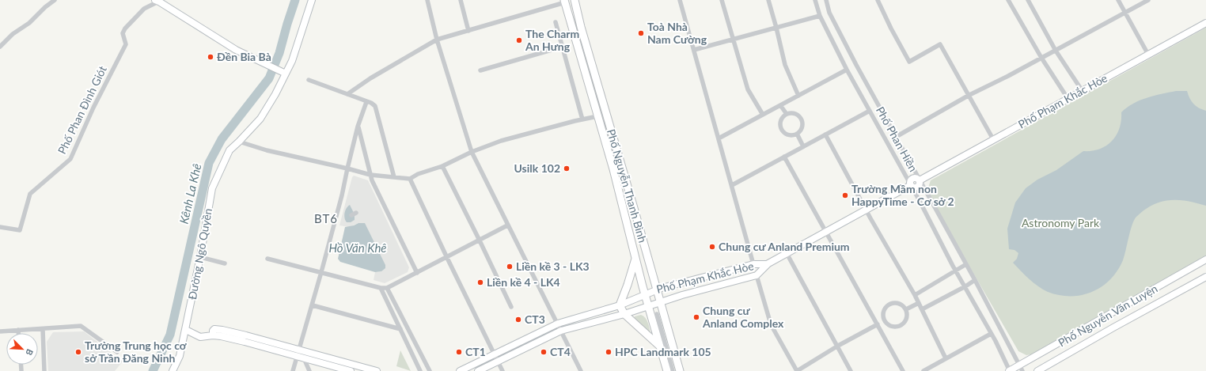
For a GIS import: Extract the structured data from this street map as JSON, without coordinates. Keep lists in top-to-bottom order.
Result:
{
  "streets": {
    "main road": ["Phố Nguyễn Thanh Bình"],
    "street": [
      "Phố Phạm Khắc Hòe",
      "Phố Phan Đình Giót",
      "Phố Phan Hiền",
      "Đường Ngô Quyền",
      "Phố Nguyễn Văn Luyện"
    ]
  },
  "crossings": [
    ["Phố Phạm Khắc Hòe", "Phố Phan Hiền"],
    ["Phố Phạm Khắc Hòe", "Phố Nguyễn Thanh Bình"],
    ["Phố Phan Hiền", "Phố Nguyễn Văn Luyện"]
  ],
  "districts": ["BT6"],
  "water": ["Kênh La Khê", "Hồ Văn Khê"],
  "parks": ["Astronomy Park"],
  "places": [
    "Toà Nhà Nam Cường",
    "The Charm An Hưng",
    "Đền Bia Bà",
    "Usilk 102",
    "Trường Mầm non HappyTime - Cơ sở 2",
    "Chung cư Anland Premium",
    "Liền kề 3 - LK3",
    "Liền kề 4 - LK4",
    "Chung cư Anland Complex",
    "CT3",
    "Trường Trung học cơ sở Trần Đăng Ninh",
    "CT1",
    "CT4",
    "HPC Landmark 105"
  ],
  "north": "bottom right"
}
